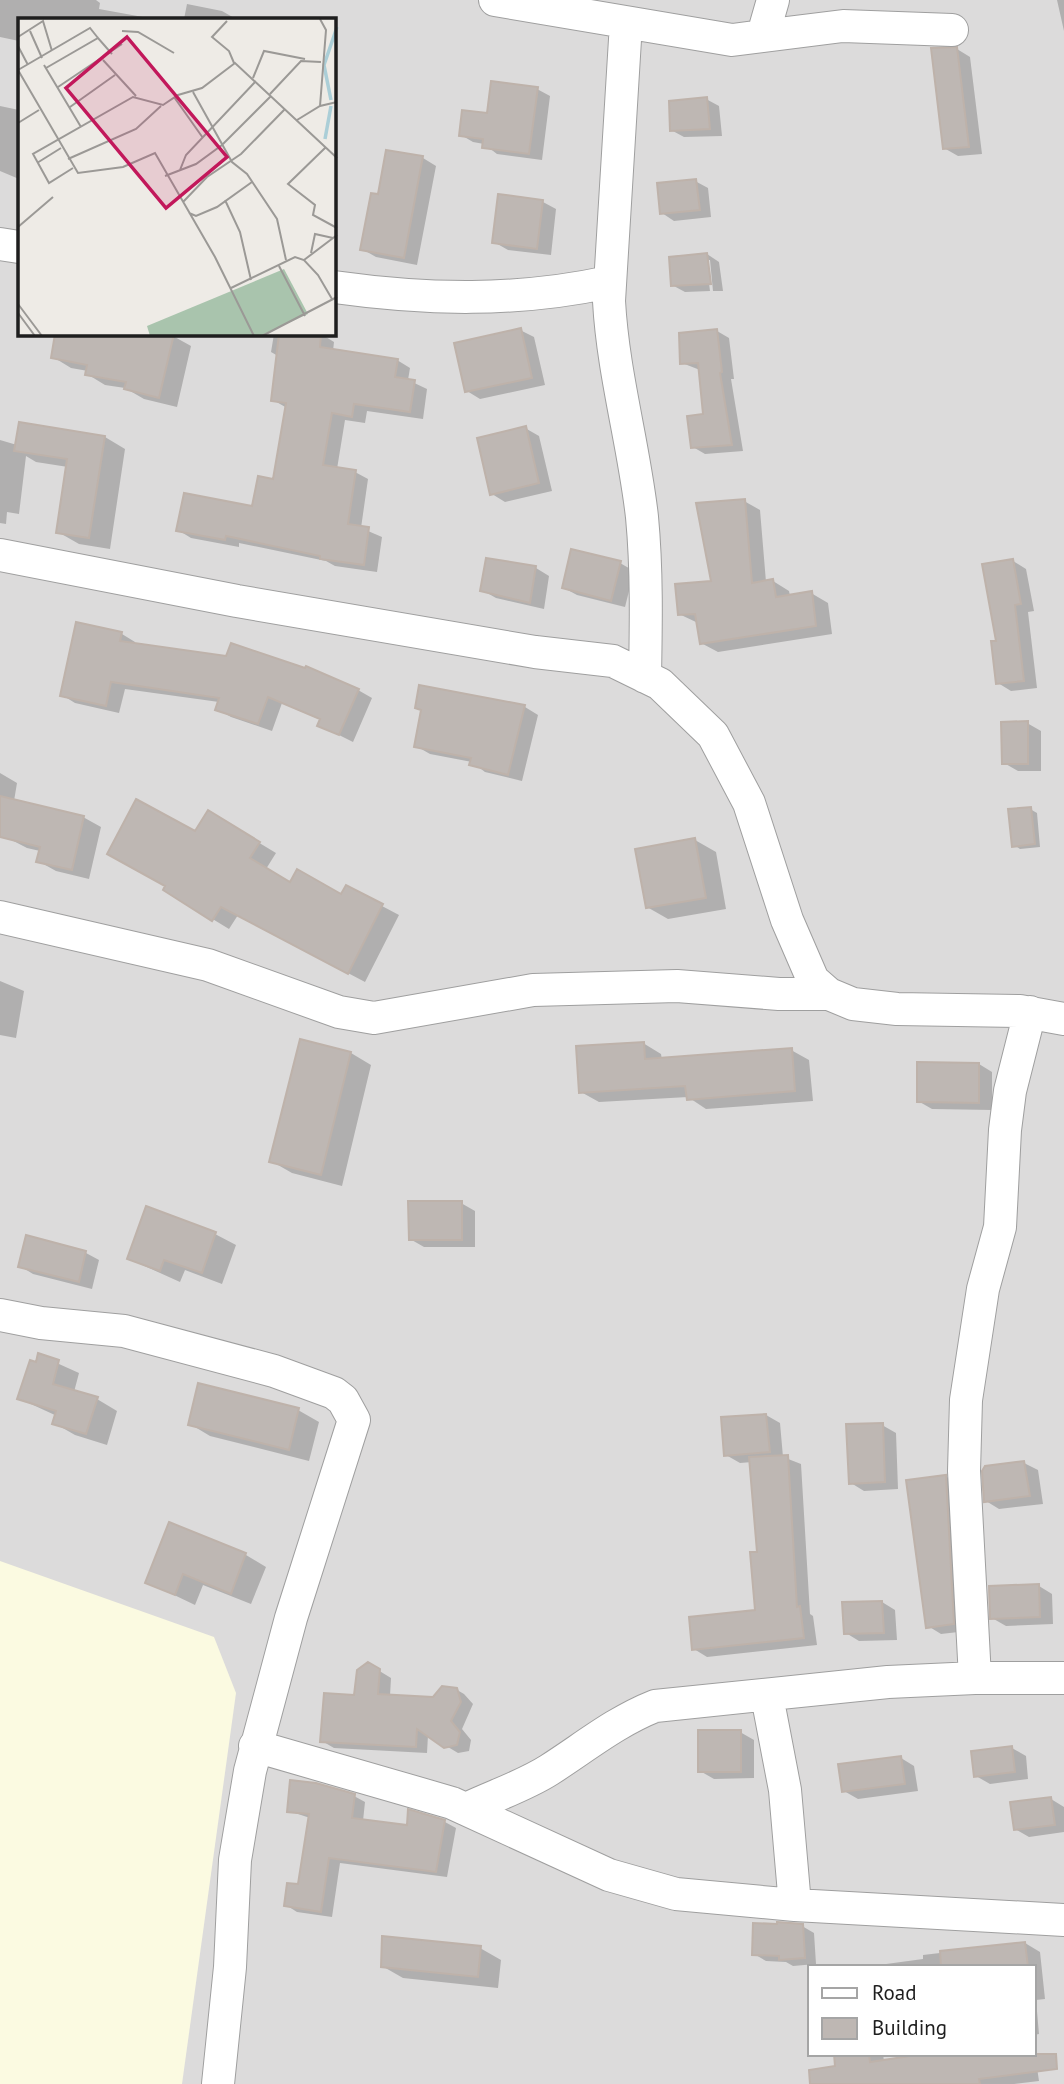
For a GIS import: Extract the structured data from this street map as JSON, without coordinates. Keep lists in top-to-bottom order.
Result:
{
  "legend": ["Road", "Building"]
}
